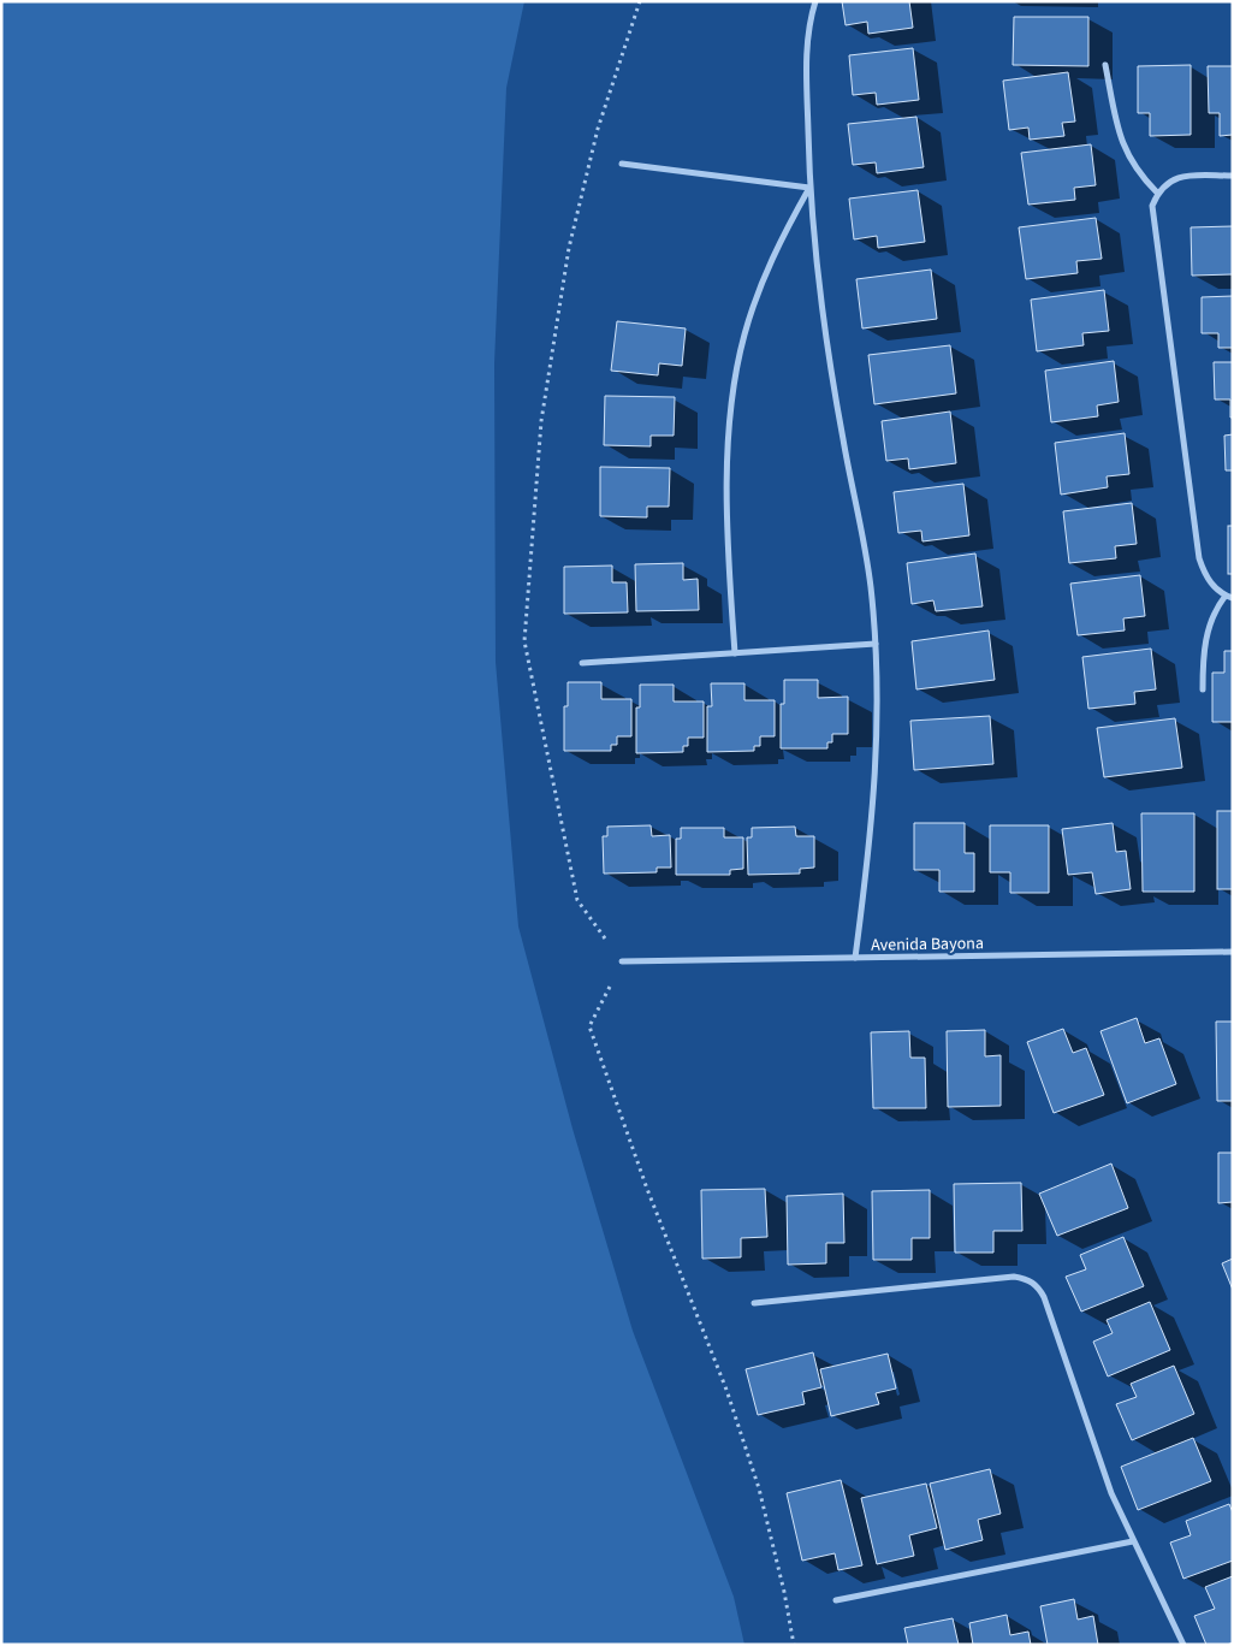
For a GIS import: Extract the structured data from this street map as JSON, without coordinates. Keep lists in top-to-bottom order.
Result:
{
  "streets": {
    "street": ["Avenida Bayona"]
  }
}
